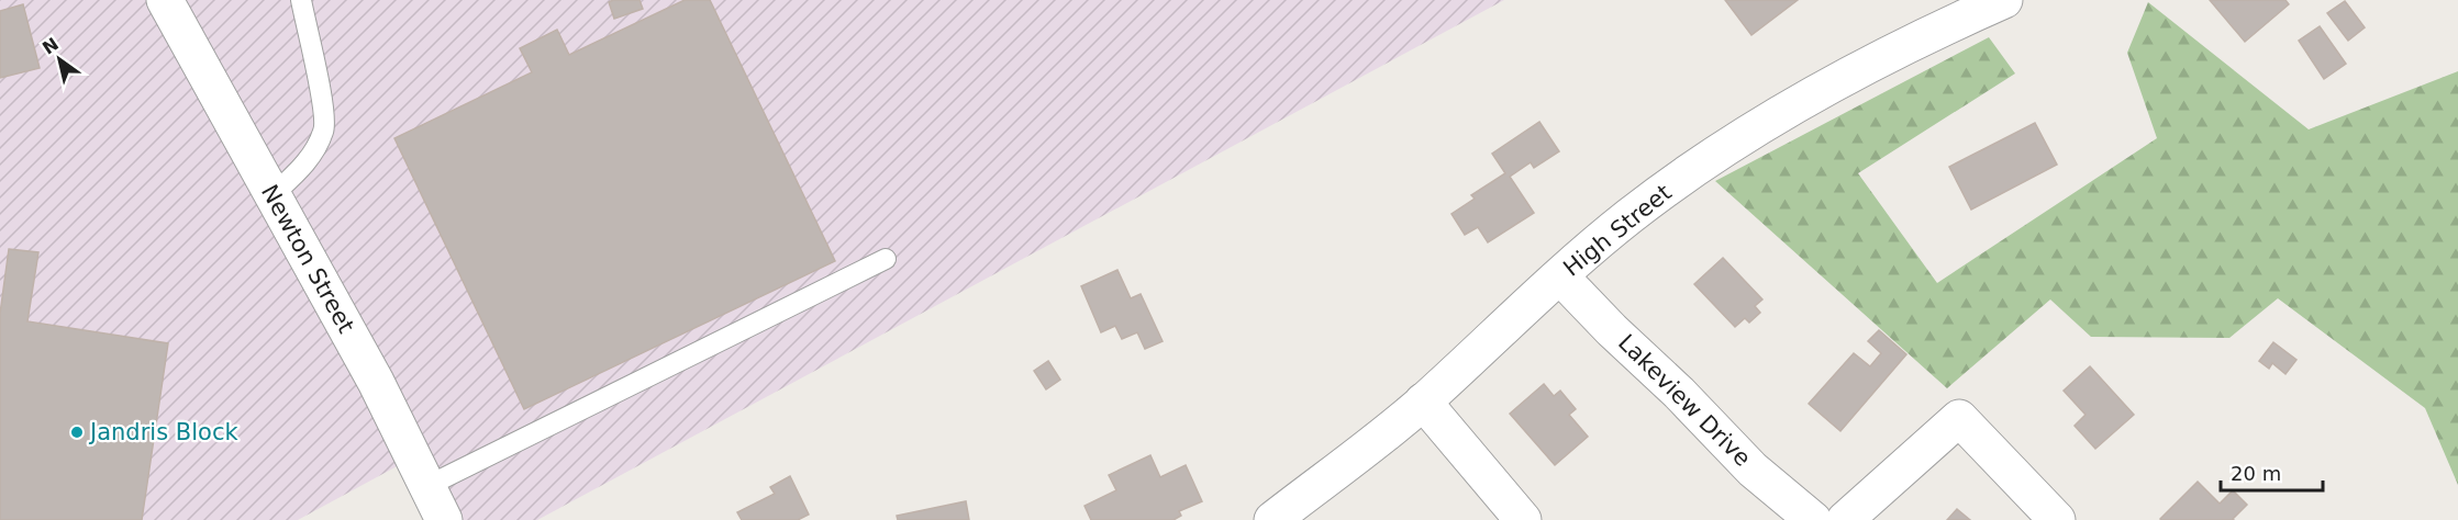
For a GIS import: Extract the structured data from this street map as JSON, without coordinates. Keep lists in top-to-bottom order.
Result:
{
  "streets": {
    "street": ["High Street", "Newton Street", "Lakeview Drive"]
  },
  "crossings": [
    ["High Street", "Lakeview Drive"]
  ],
  "places": ["Jandris Block"],
  "scale_bar": "20 m",
  "north": "top left"
}
